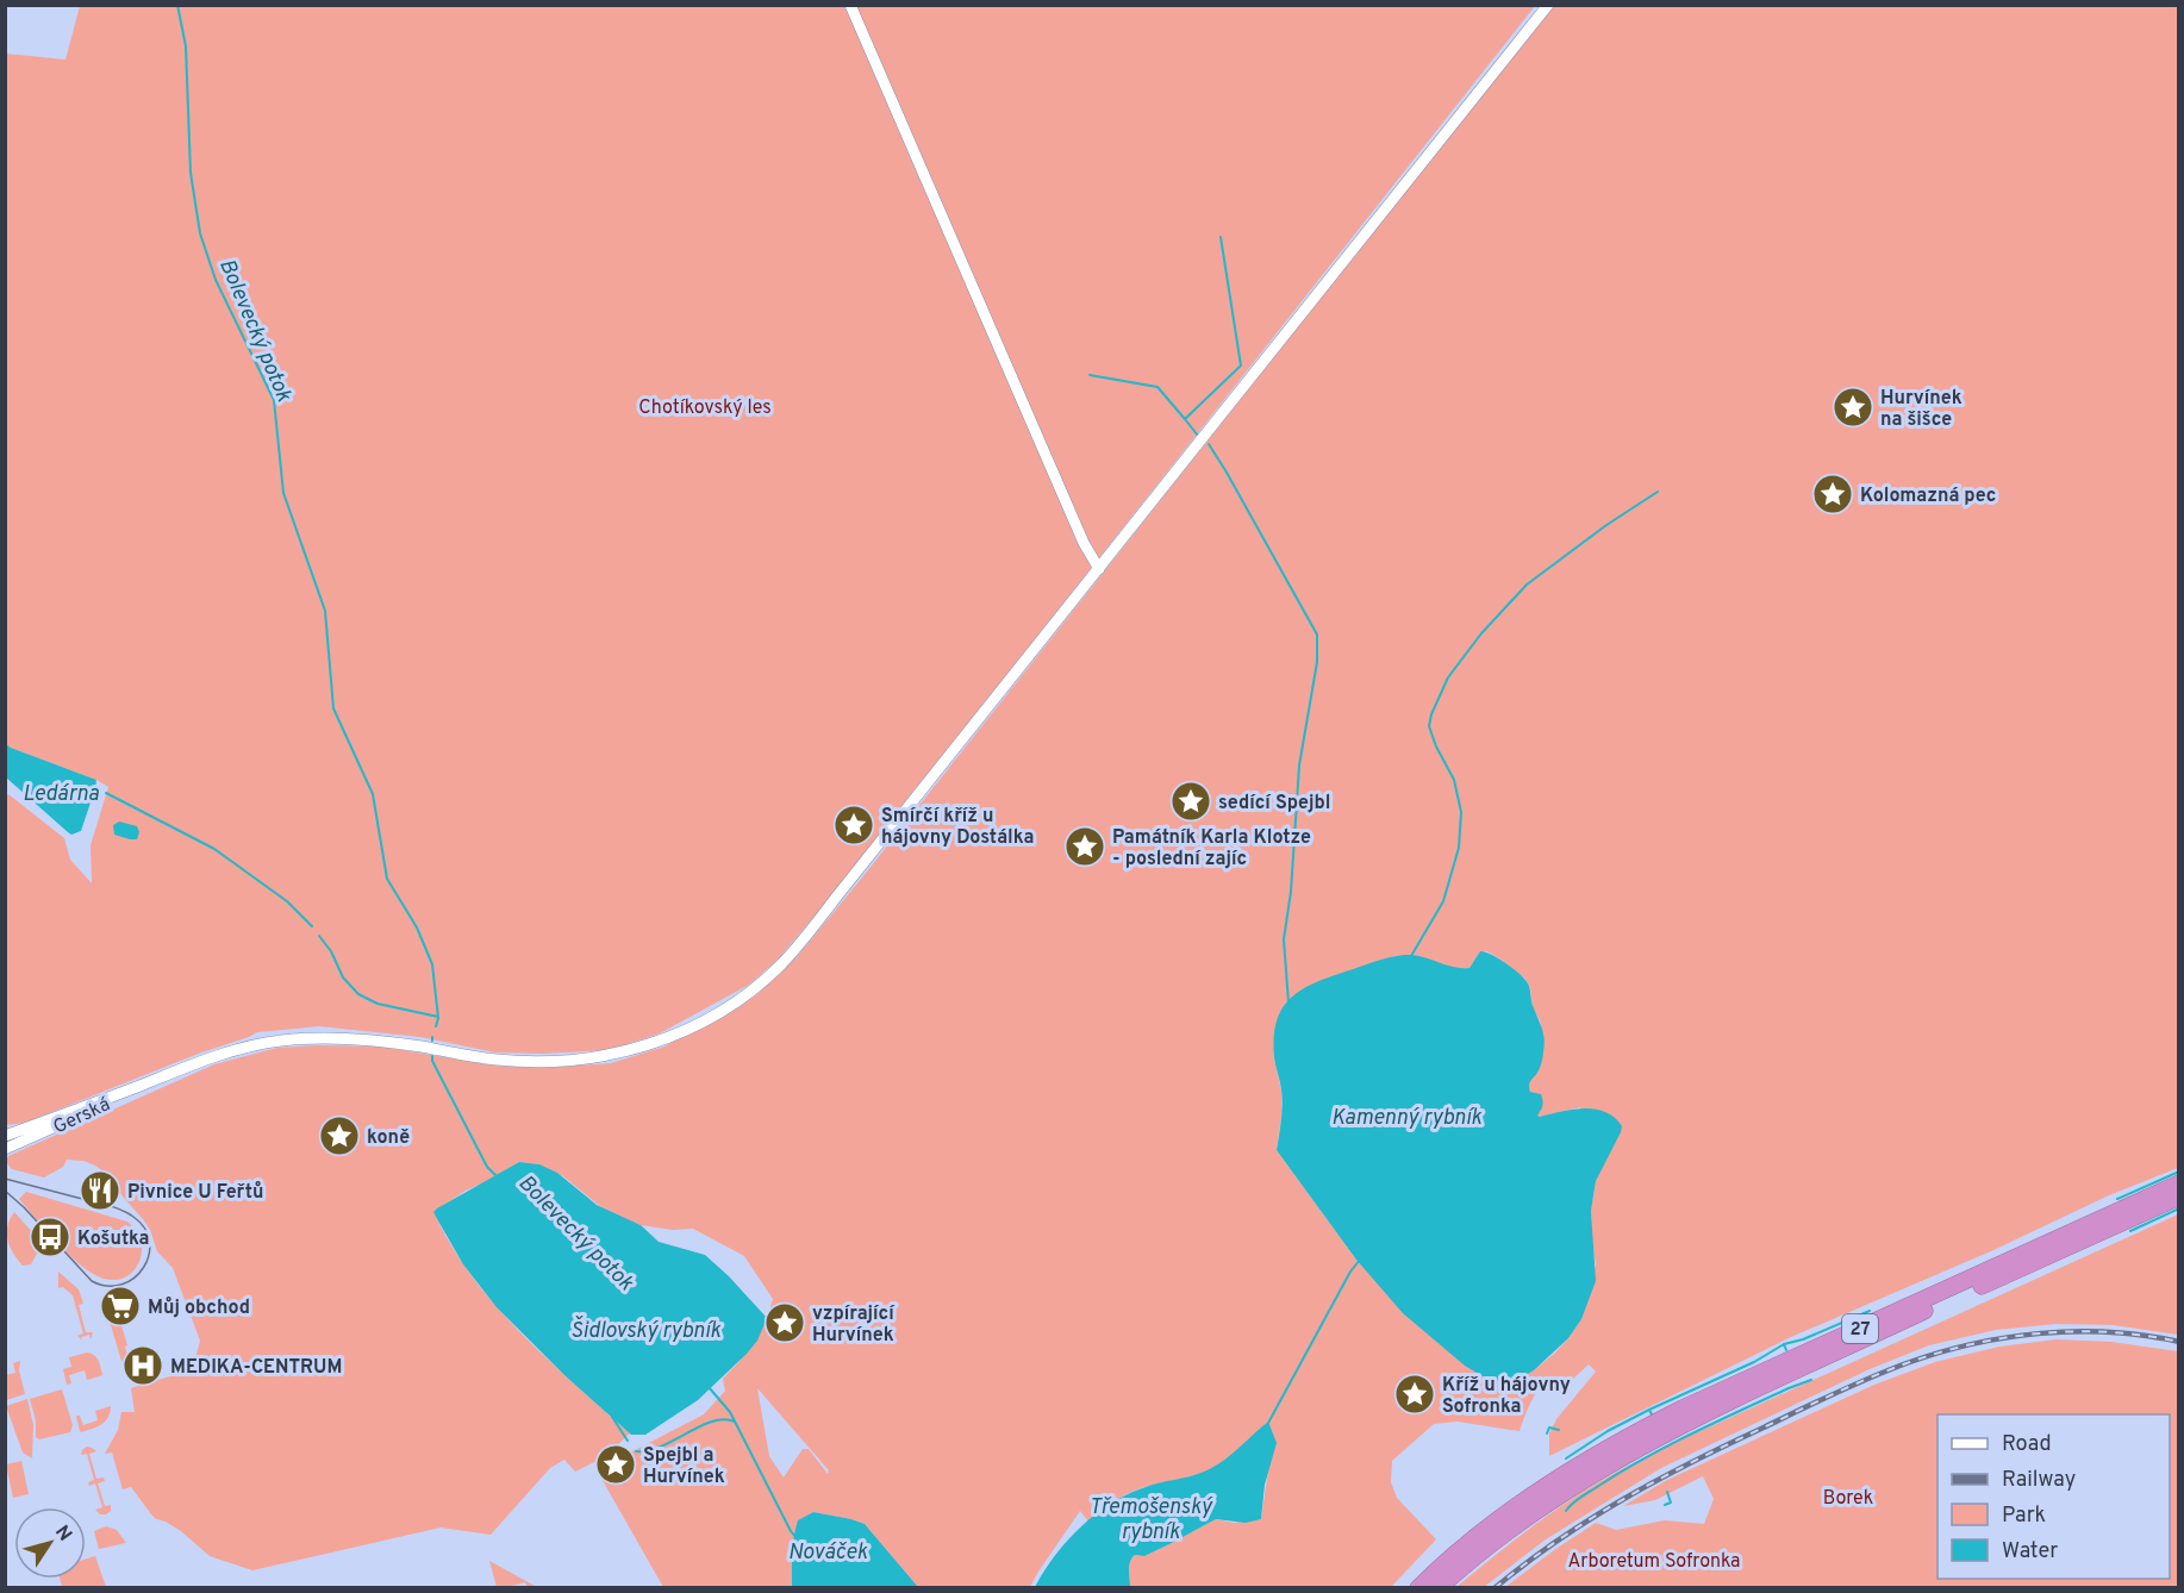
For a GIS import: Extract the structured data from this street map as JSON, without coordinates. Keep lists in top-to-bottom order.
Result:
{
  "streets": {
    "highway": ["27"],
    "street": ["Gerská"]
  },
  "water": [
    "Bolevecký potok",
    "Ledárna",
    "Kamenný rybník",
    "Šidlovský rybník",
    "Třemošenský rybník",
    "Nováček"
  ],
  "parks": ["Chotíkovský les", "Borek", "Arboretum Sofronka"],
  "places": {
    "place": [
      "Hurvínek na šišce",
      "Kolomazná pec",
      "sedící Spejbl",
      "Smírčí kříž u hájovny Dostálka",
      "Památník Karla Klotze - poslední zajíc",
      "koně",
      "vzpírající Hurvínek",
      "Kříž u hájovny Sofronka",
      "Spejbl a Hurvínek"
    ],
    "restaurant": ["Pivnice U Feřtů"],
    "bus stop": ["Košutka"],
    "supermarket": ["Můj obchod"],
    "hospital": ["MEDIKA-CENTRUM"]
  },
  "legend": [
    "Road",
    "Railway",
    "Park",
    "Water"
  ],
  "north": "top right"
}
